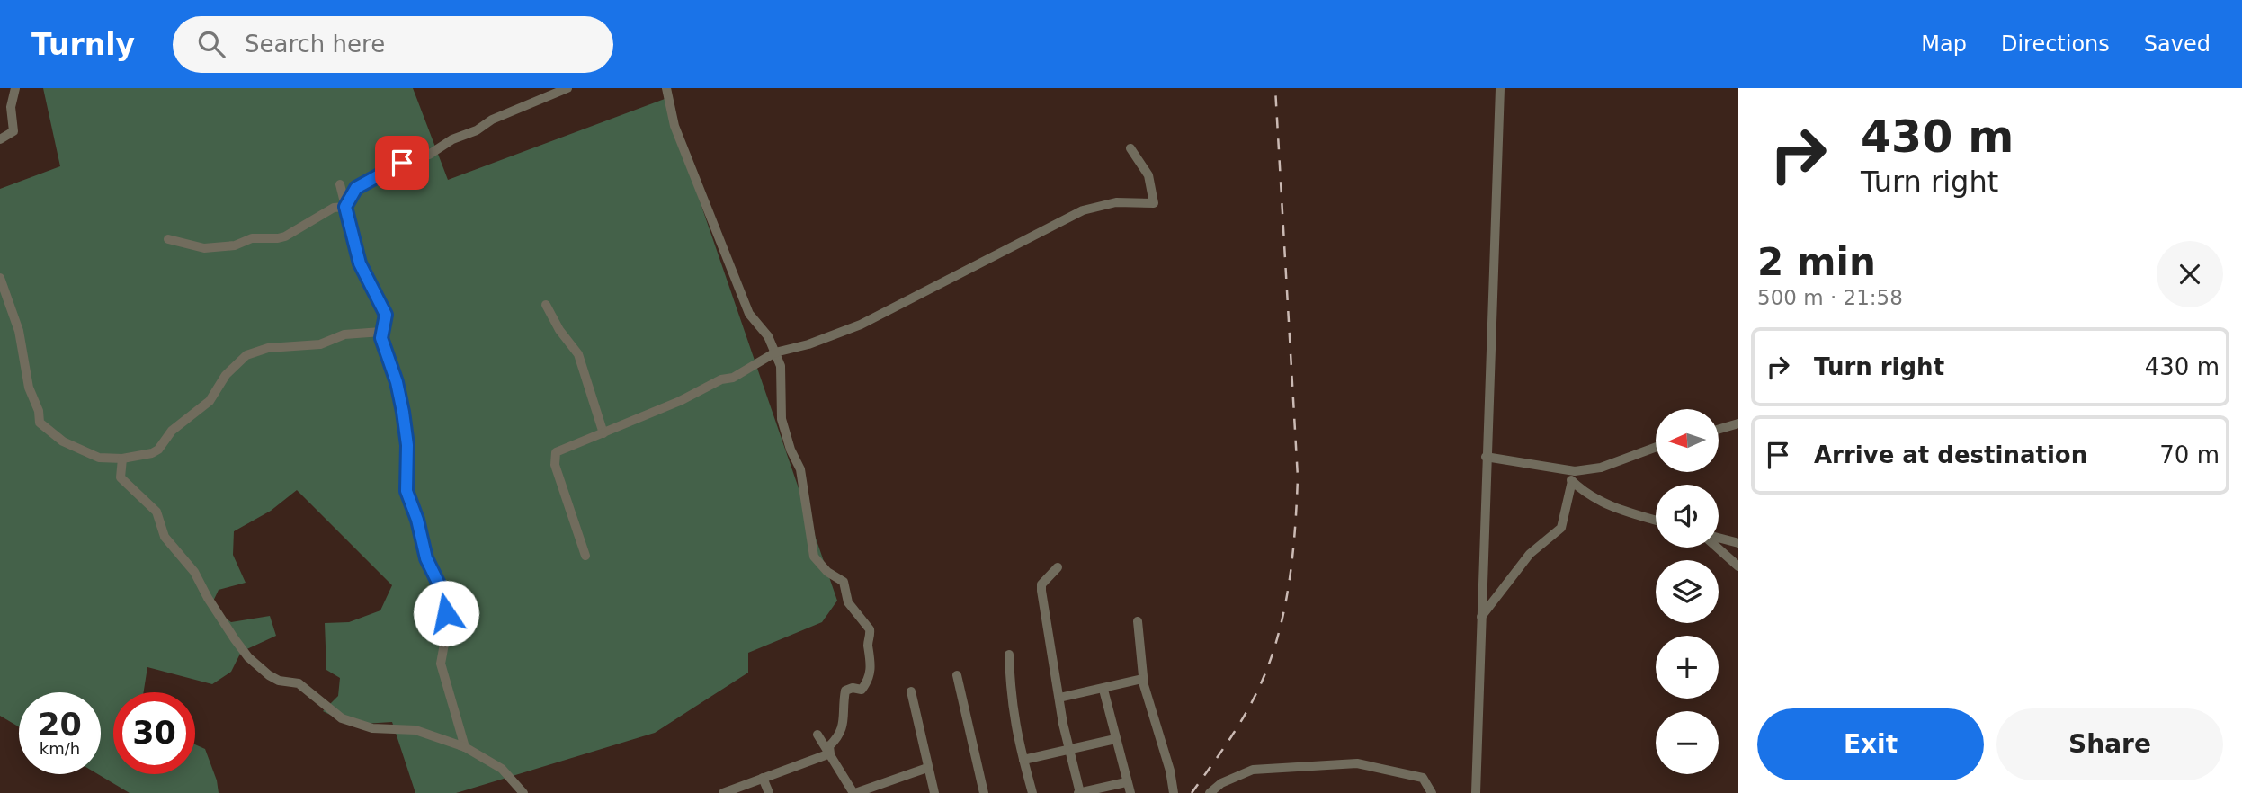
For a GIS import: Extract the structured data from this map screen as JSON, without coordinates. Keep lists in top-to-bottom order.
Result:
{
  "north": "left",
  "page": {
    "header": "Turnly",
    "search": "Search here",
    "nav": ["Map", "Directions", "Saved"],
    "turn": ["430 m", "Turn right"],
    "heading": ["2 min", "500 m · 21:58"],
    "list": [
      {
        "name": "Turn right",
        "value": "430 m"
      },
      {
        "name": "Arrive at destination",
        "value": "70 m"
      }
    ],
    "map_buttons": ["+", "−"],
    "speed": "20 km/h",
    "limit": "30",
    "buttons": ["Exit", "Share"]
  }
}
